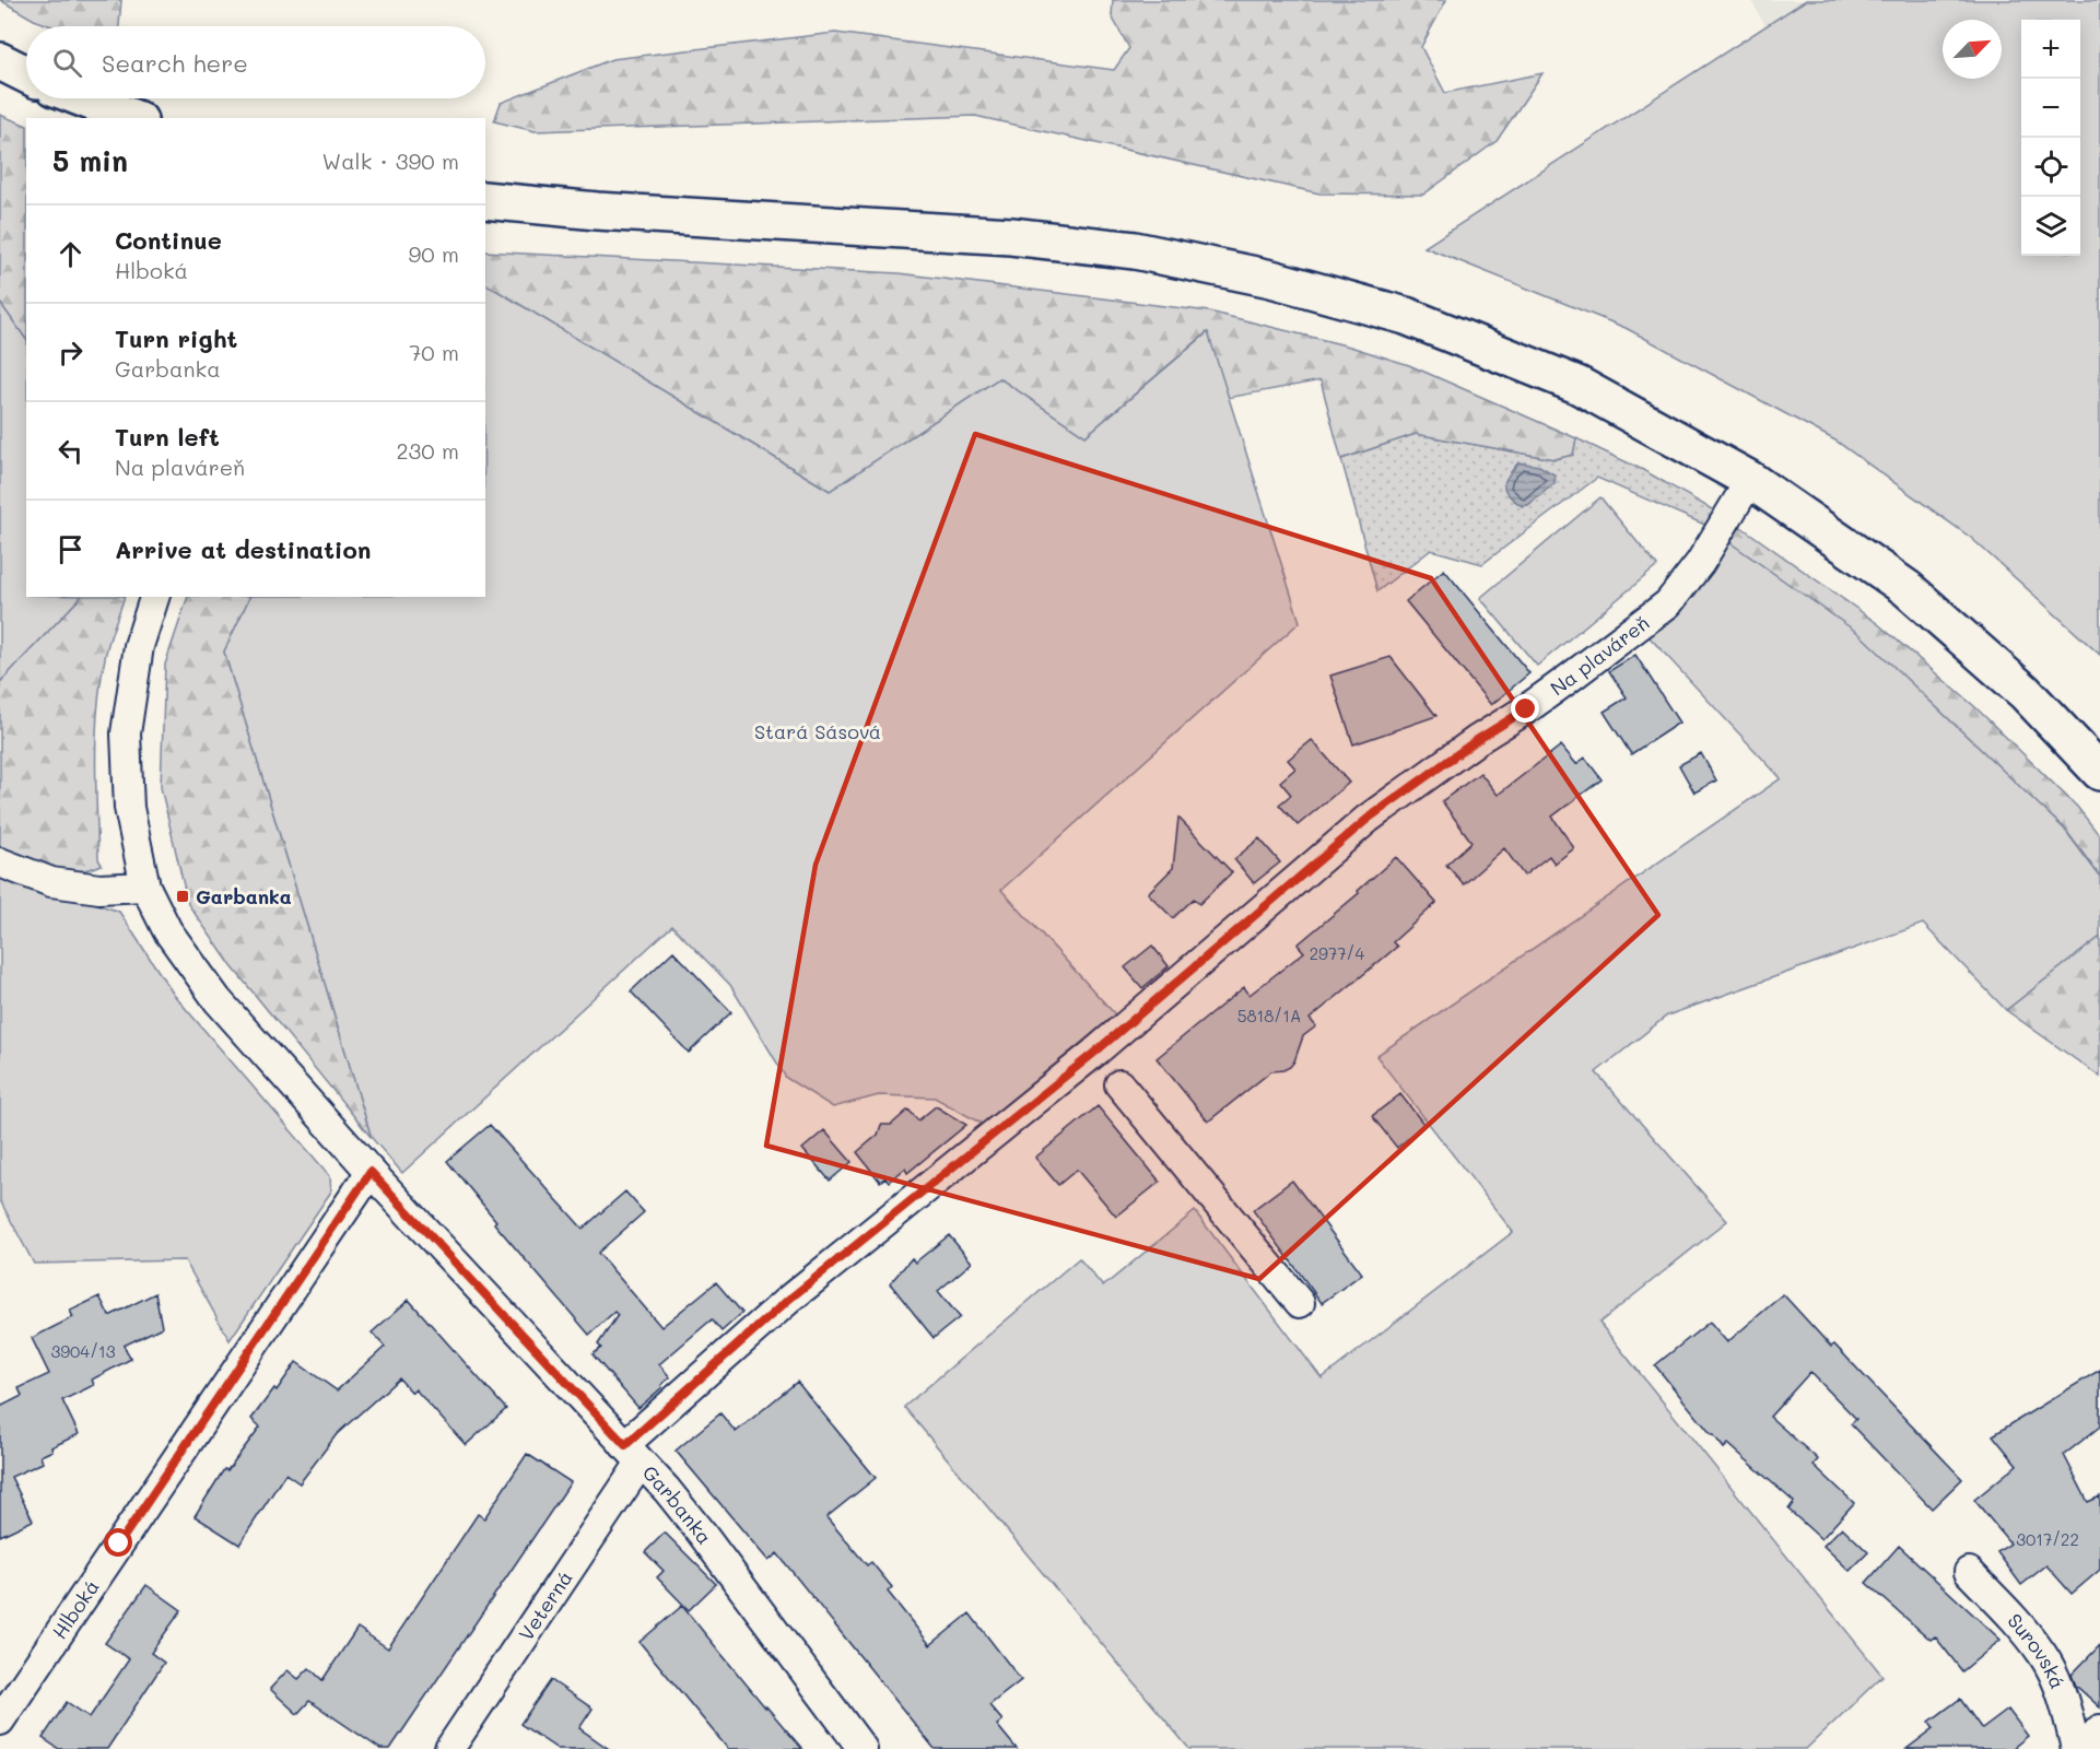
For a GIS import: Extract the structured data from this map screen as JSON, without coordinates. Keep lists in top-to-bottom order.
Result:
{
  "streets": {
    "street": [
      "Na plaváreň",
      "Garbanka",
      "Veterná",
      "Hlboká",
      "Surovská"
    ]
  },
  "crossings": [
    ["Na plaváreň", "Garbanka"],
    ["Na plaváreň", "Veterná"],
    ["Garbanka", "Veterná"],
    ["Garbanka", "Hlboká"]
  ],
  "parks": ["Stará Sásová"],
  "places": {
    "transit": ["Garbanka"]
  },
  "house_numbers": [
    "2977/4",
    "5818/1A",
    "3904/13",
    "3017/22"
  ],
  "north": "top right",
  "page": {
    "map_buttons": ["+", "−"],
    "search": "Search here",
    "heading": ["5 min", "Walk · 390 m"],
    "list": [
      ["Continue", "Hlboká", "90 m"],
      ["Turn right", "Garbanka", "70 m"],
      ["Turn left", "Na plaváreň", "230 m"],
      "Arrive at destination"
    ]
  }
}
